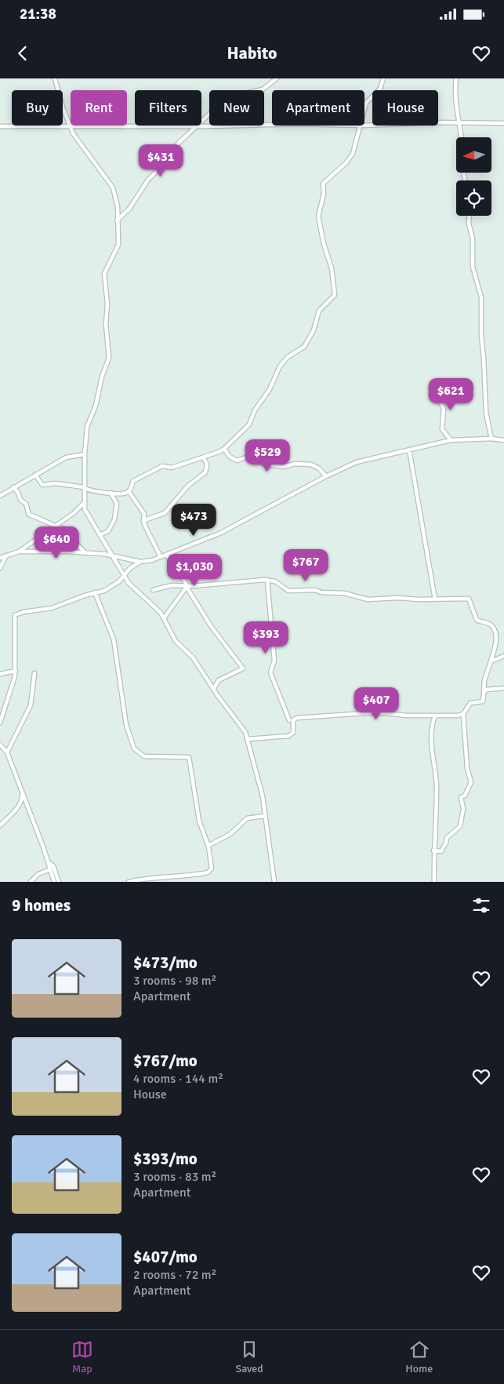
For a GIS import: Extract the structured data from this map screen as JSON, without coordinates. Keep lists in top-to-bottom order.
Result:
{
  "north": "left",
  "page": {
    "status": "21:38",
    "header": "Habito",
    "chip": [
      "Buy",
      "Rent",
      "Filters",
      "New",
      "Apartment",
      "House"
    ],
    "price": [
      "$431",
      "$621",
      "$529",
      "$473",
      "$640",
      "$767",
      "$1,030",
      "$393",
      "$407"
    ],
    "heading": "9 homes",
    "list": [
      {
        "name": "$473/mo",
        "note": "3 rooms · 98 m² · Apartment"
      },
      {
        "name": "$767/mo",
        "note": "4 rooms · 144 m² · House"
      },
      {
        "name": "$393/mo",
        "note": "3 rooms · 83 m² · Apartment"
      },
      {
        "name": "$407/mo",
        "note": "2 rooms · 72 m² · Apartment"
      }
    ],
    "tabs": ["Map", "Saved", "Home"]
  }
}
